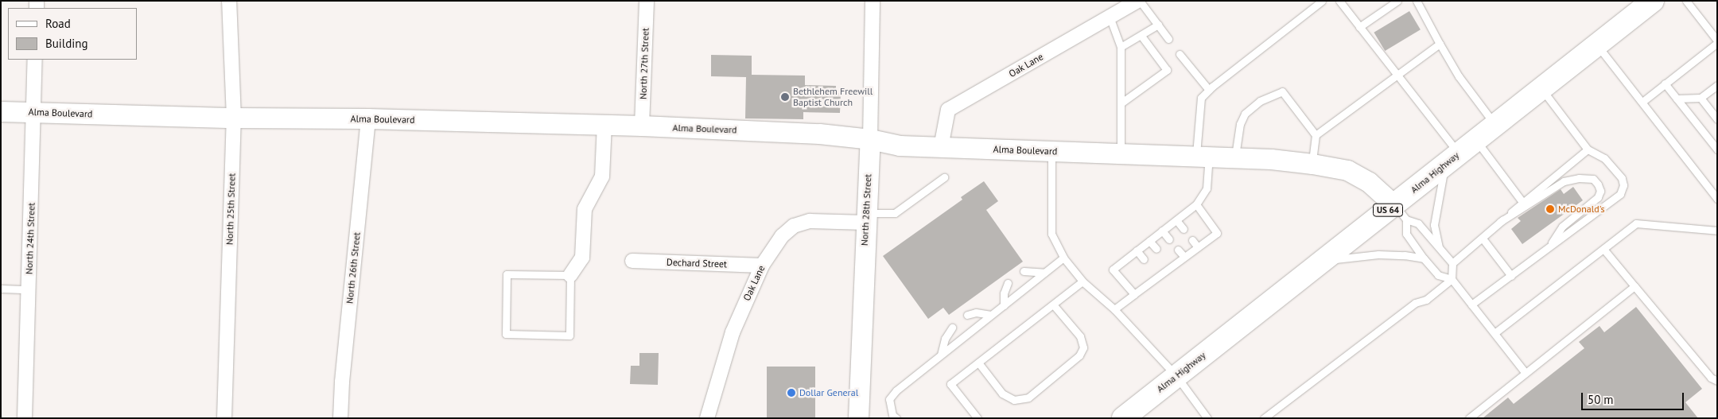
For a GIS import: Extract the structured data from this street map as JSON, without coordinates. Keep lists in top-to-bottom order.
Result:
{
  "streets": {
    "main road": ["Alma Highway", "US 64"],
    "street": [
      "North 27th Street",
      "Oak Lane",
      "Alma Boulevard",
      "North 25th Street",
      "North 28th Street",
      "North 24th Street",
      "Dechard Street",
      "North 26th Street"
    ]
  },
  "crossings": [
    ["North 27th Street", "Alma Boulevard"],
    ["Oak Lane", "Alma Boulevard"],
    ["Oak Lane", "North 28th Street"],
    ["Oak Lane", "Dechard Street"],
    ["Alma Boulevard", "Alma Highway"],
    ["Alma Boulevard", "North 25th Street"],
    ["Alma Boulevard", "North 28th Street"],
    ["Alma Boulevard", "North 24th Street"],
    ["Alma Boulevard", "North 26th Street"]
  ],
  "places": ["Bethlehem Freewill Baptist Church", "McDonald's", "Dollar General"],
  "legend": ["Road", "Building"],
  "scale_bar": "50 m"
}
